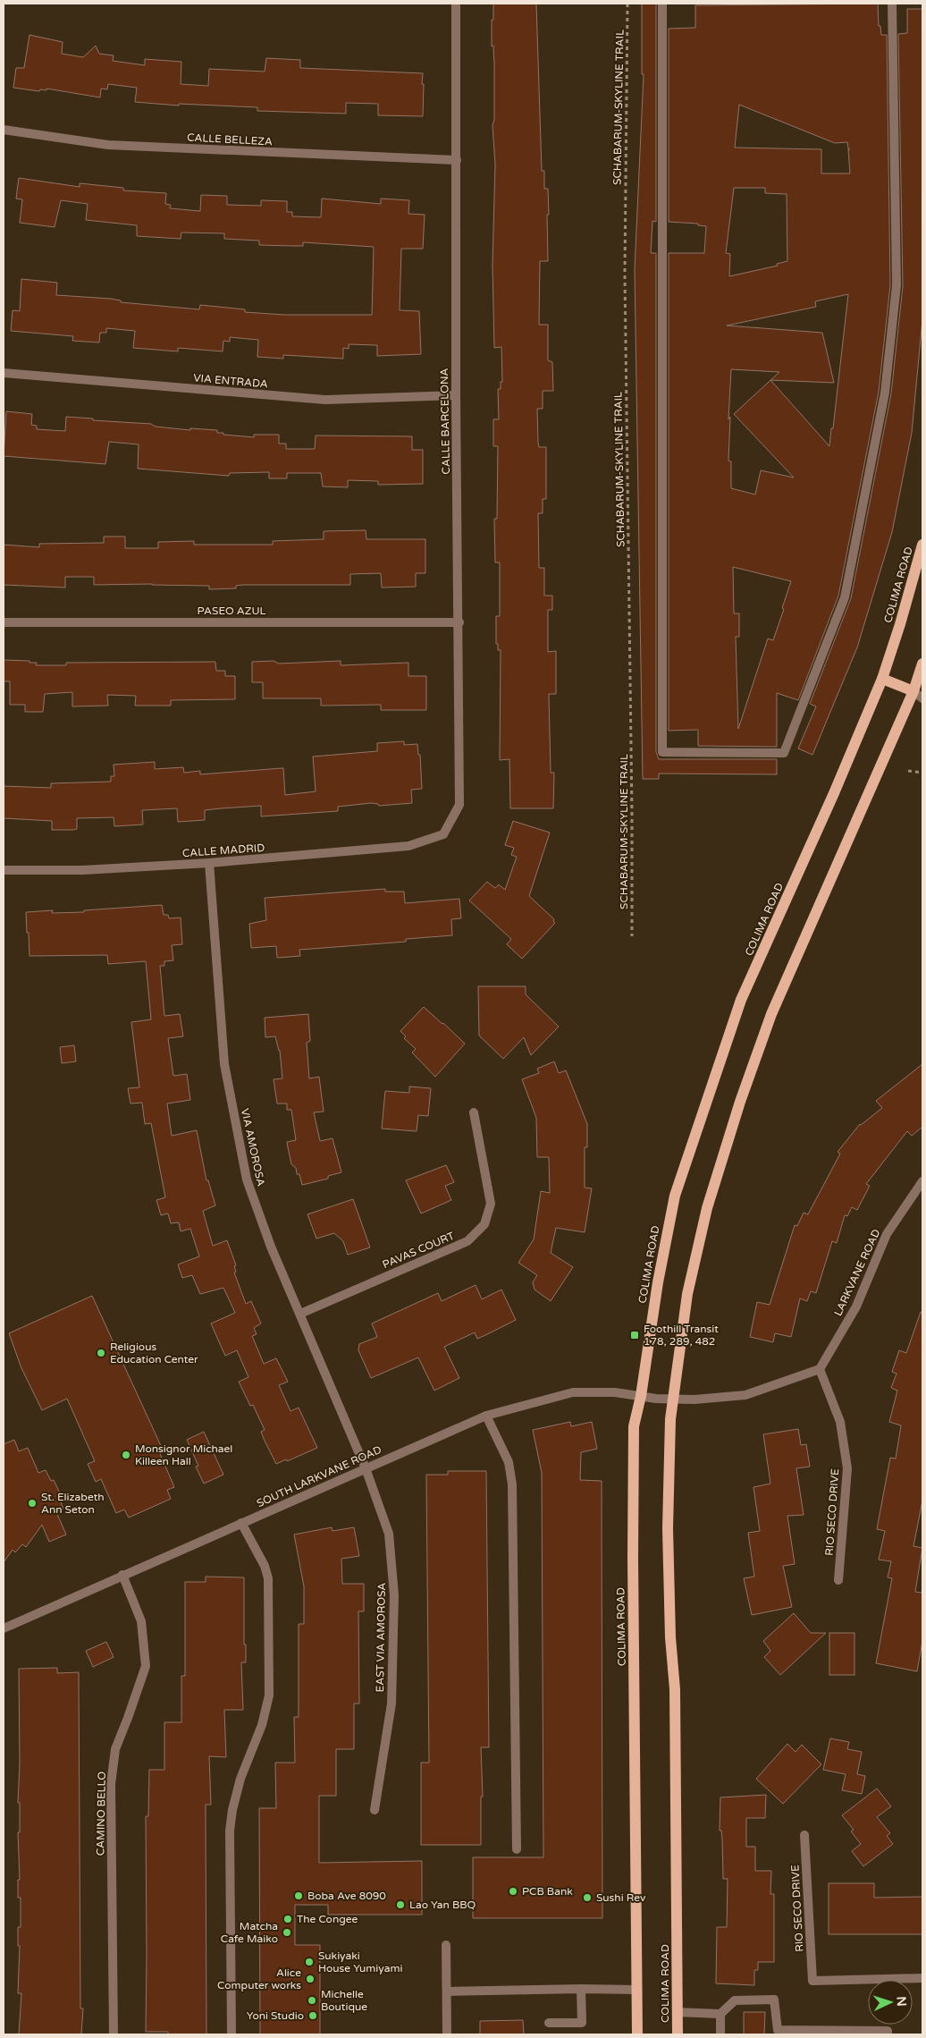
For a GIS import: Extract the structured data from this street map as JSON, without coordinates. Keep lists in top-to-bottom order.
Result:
{
  "streets": {
    "main road": ["COLIMA ROAD"],
    "street": [
      "CALLE BELLEZA",
      "VIA ENTRADA",
      "CALLE BARCELONA",
      "PASEO AZUL",
      "CALLE MADRID",
      "VIA AMOROSA",
      "PAVAS COURT",
      "LARKVANE ROAD",
      "SOUTH LARKVANE ROAD",
      "RIO SECO DRIVE",
      "EAST VIA AMOROSA",
      "CAMINO BELLO"
    ],
    "path": ["SCHABARUM-SKYLINE TRAIL"]
  },
  "crossings": [
    ["CALLE BELLEZA", "CALLE BARCELONA"],
    ["VIA ENTRADA", "CALLE BARCELONA"],
    ["CALLE BARCELONA", "PASEO AZUL"],
    ["CALLE BARCELONA", "CALLE MADRID"],
    ["COLIMA ROAD", "SOUTH LARKVANE ROAD"],
    ["CALLE MADRID", "VIA AMOROSA"],
    ["VIA AMOROSA", "PAVAS COURT"],
    ["VIA AMOROSA", "SOUTH LARKVANE ROAD"],
    ["VIA AMOROSA", "EAST VIA AMOROSA"],
    ["LARKVANE ROAD", "RIO SECO DRIVE"],
    ["SOUTH LARKVANE ROAD", "EAST VIA AMOROSA"],
    ["SOUTH LARKVANE ROAD", "CAMINO BELLO"]
  ],
  "places": {
    "transit": ["Foothill Transit 178, 289, 482"],
    "other": [
      "Religious Education Center",
      "Monsignor Michael Killeen Hall",
      "St. Elizabeth Ann Seton",
      "PCB Bank",
      "Boba Ave 8090",
      "Sushi Rev",
      "Lao Yan BBQ",
      "The Congee",
      "Matcha Cafe Maiko",
      "Sukiyaki House Yumiyami",
      "Alice Computer works",
      "Michelle Boutique",
      "Yoni Studio"
    ]
  },
  "north": "right"
}
